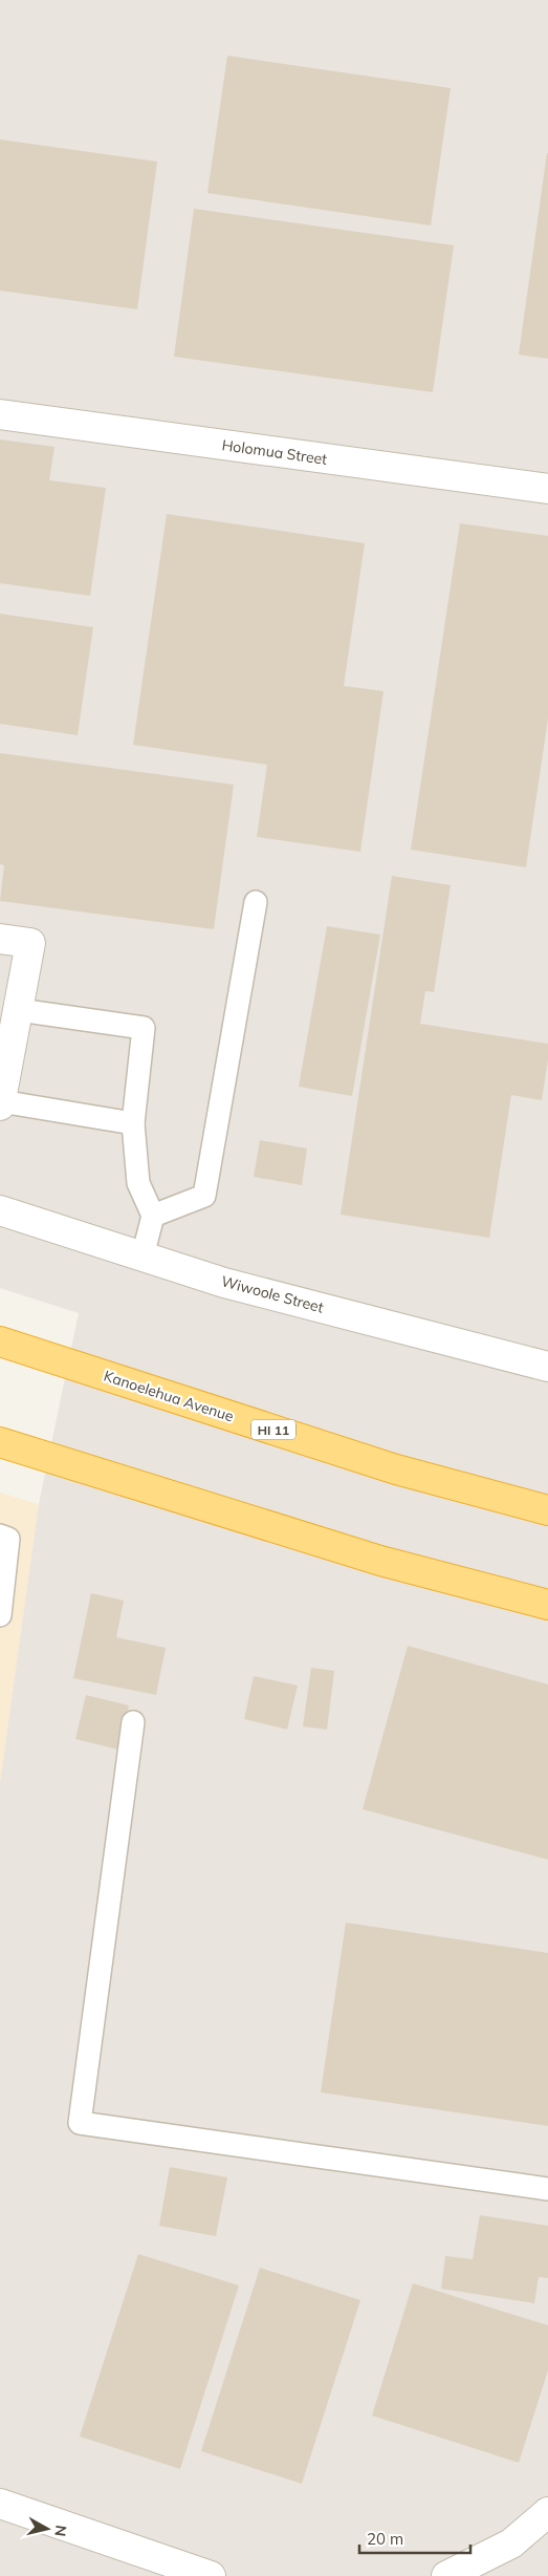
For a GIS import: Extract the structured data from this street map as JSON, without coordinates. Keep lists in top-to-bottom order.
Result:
{
  "streets": {
    "highway": ["Kanoelehua Avenue", "HI 11"],
    "street": ["Holomua Street", "Wiwoole Street"]
  },
  "scale_bar": "20 m",
  "north": "right"
}
